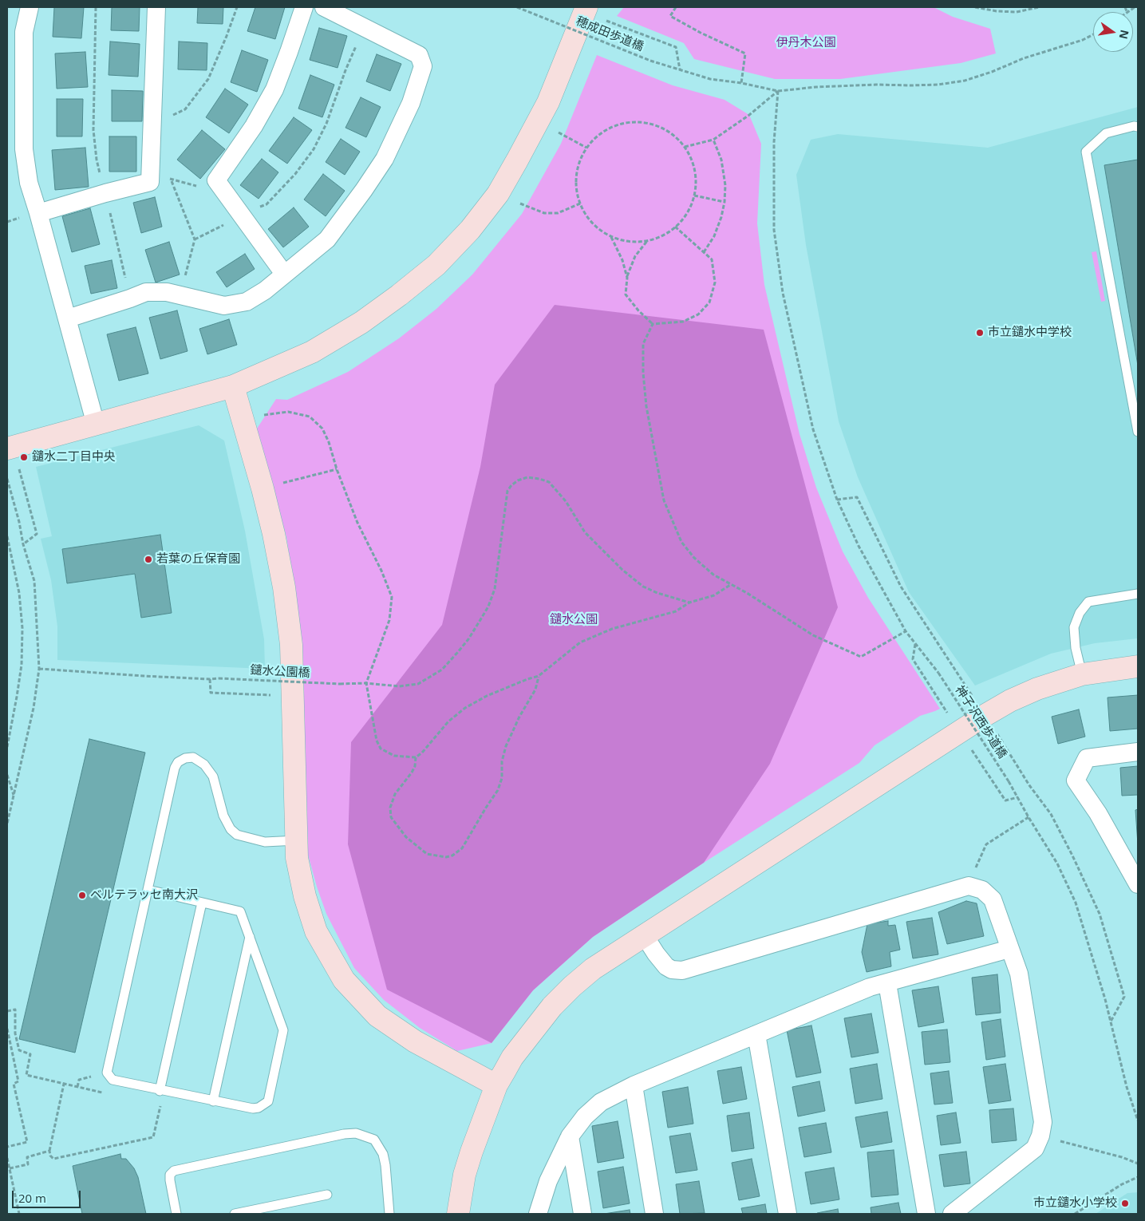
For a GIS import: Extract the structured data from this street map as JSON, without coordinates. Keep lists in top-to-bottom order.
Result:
{
  "streets": {
    "path": ["穂成田歩道橋", "鑓水公園橋", "神子沢西歩道橋"]
  },
  "crossings": [
    ["穂成田歩道橋", "神子沢西歩道橋"]
  ],
  "parks": ["伊丹木公園", "鑓水公園"],
  "places": [
    "市立鑓水中学校",
    "鑓水二丁目中央",
    "若葉の丘保育園",
    "ベルテラッセ南大沢",
    "市立鑓水小学校"
  ],
  "scale_bar": "20 m",
  "north": "right"
}
